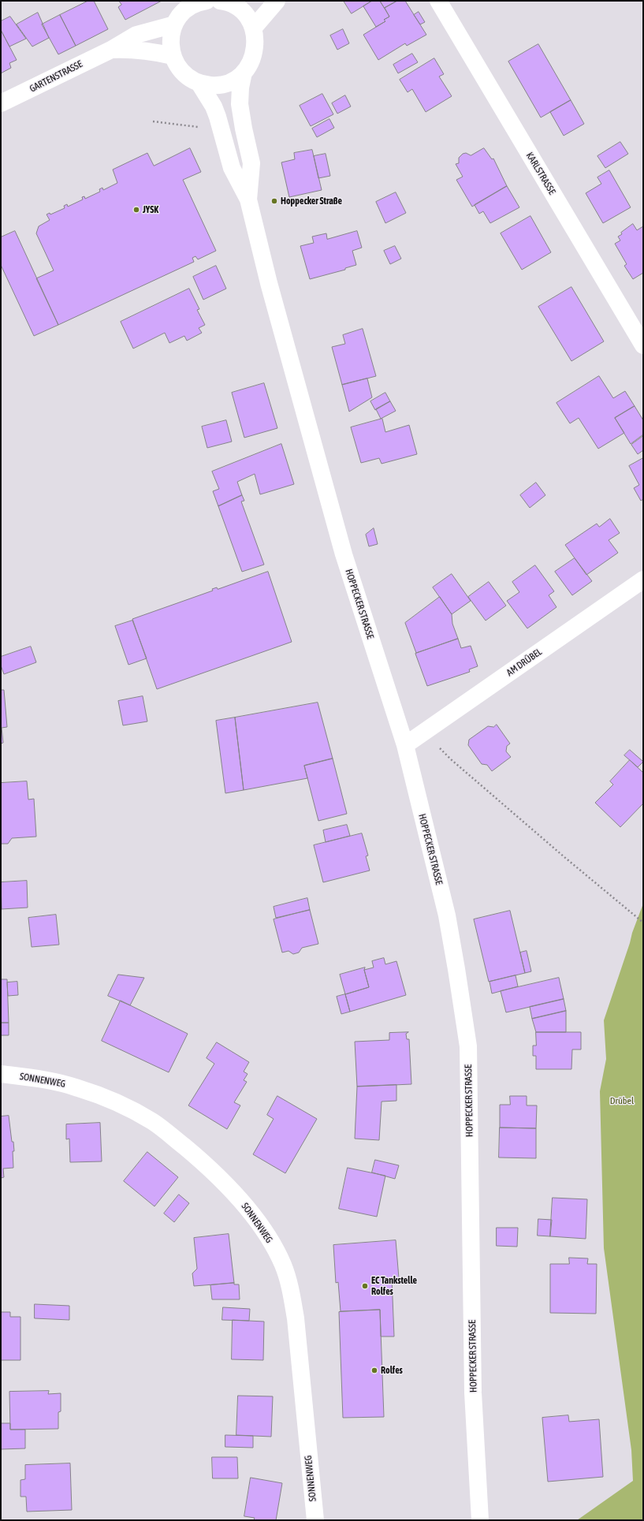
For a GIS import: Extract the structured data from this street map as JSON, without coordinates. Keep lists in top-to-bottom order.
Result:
{
  "streets": {
    "street": [
      "GARTENSTRASSE",
      "KARLSTRASSE",
      "HOPPECKER STRASSE",
      "AM DRÜBEL",
      "SONNENWEG"
    ]
  },
  "crossings": [
    ["HOPPECKER STRASSE", "AM DRÜBEL"]
  ],
  "parks": ["Drübel"],
  "places": [
    "Hoppecker Straße",
    "JYSK",
    "EC Tankstelle Rolfes",
    "Rolfes"
  ]
}
